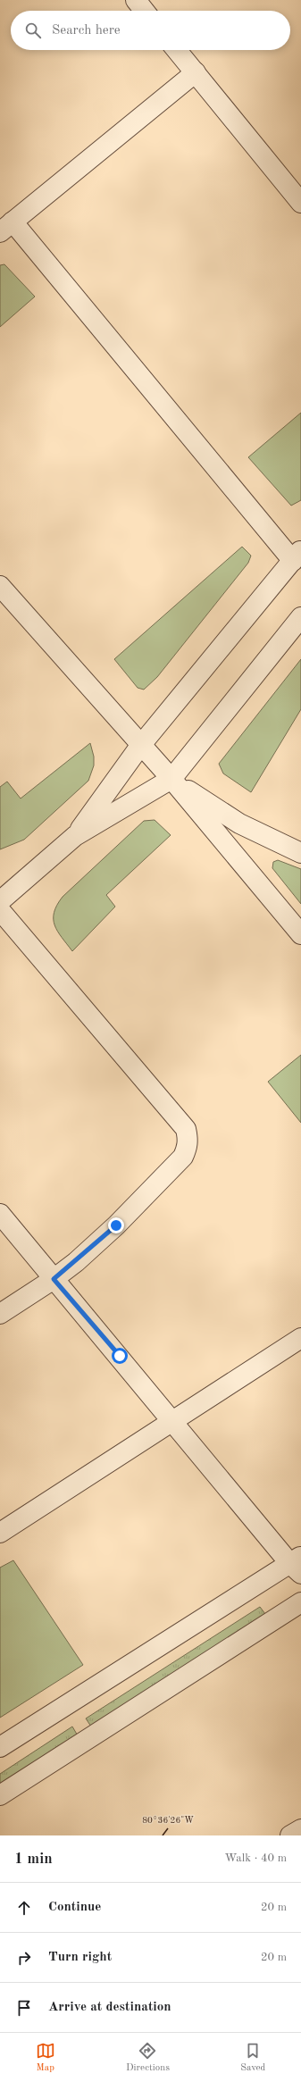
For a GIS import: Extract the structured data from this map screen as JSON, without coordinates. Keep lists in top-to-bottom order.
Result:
{
  "page": {
    "search": "Search here",
    "heading": ["1 min", "Walk · 40 m"],
    "list": [
      ["Continue", "20 m"],
      ["Turn right", "20 m"],
      "Arrive at destination"
    ],
    "nav": ["Map", "Directions", "Saved"]
  },
  "coordinates": ["80°36'26\"W"]
}
